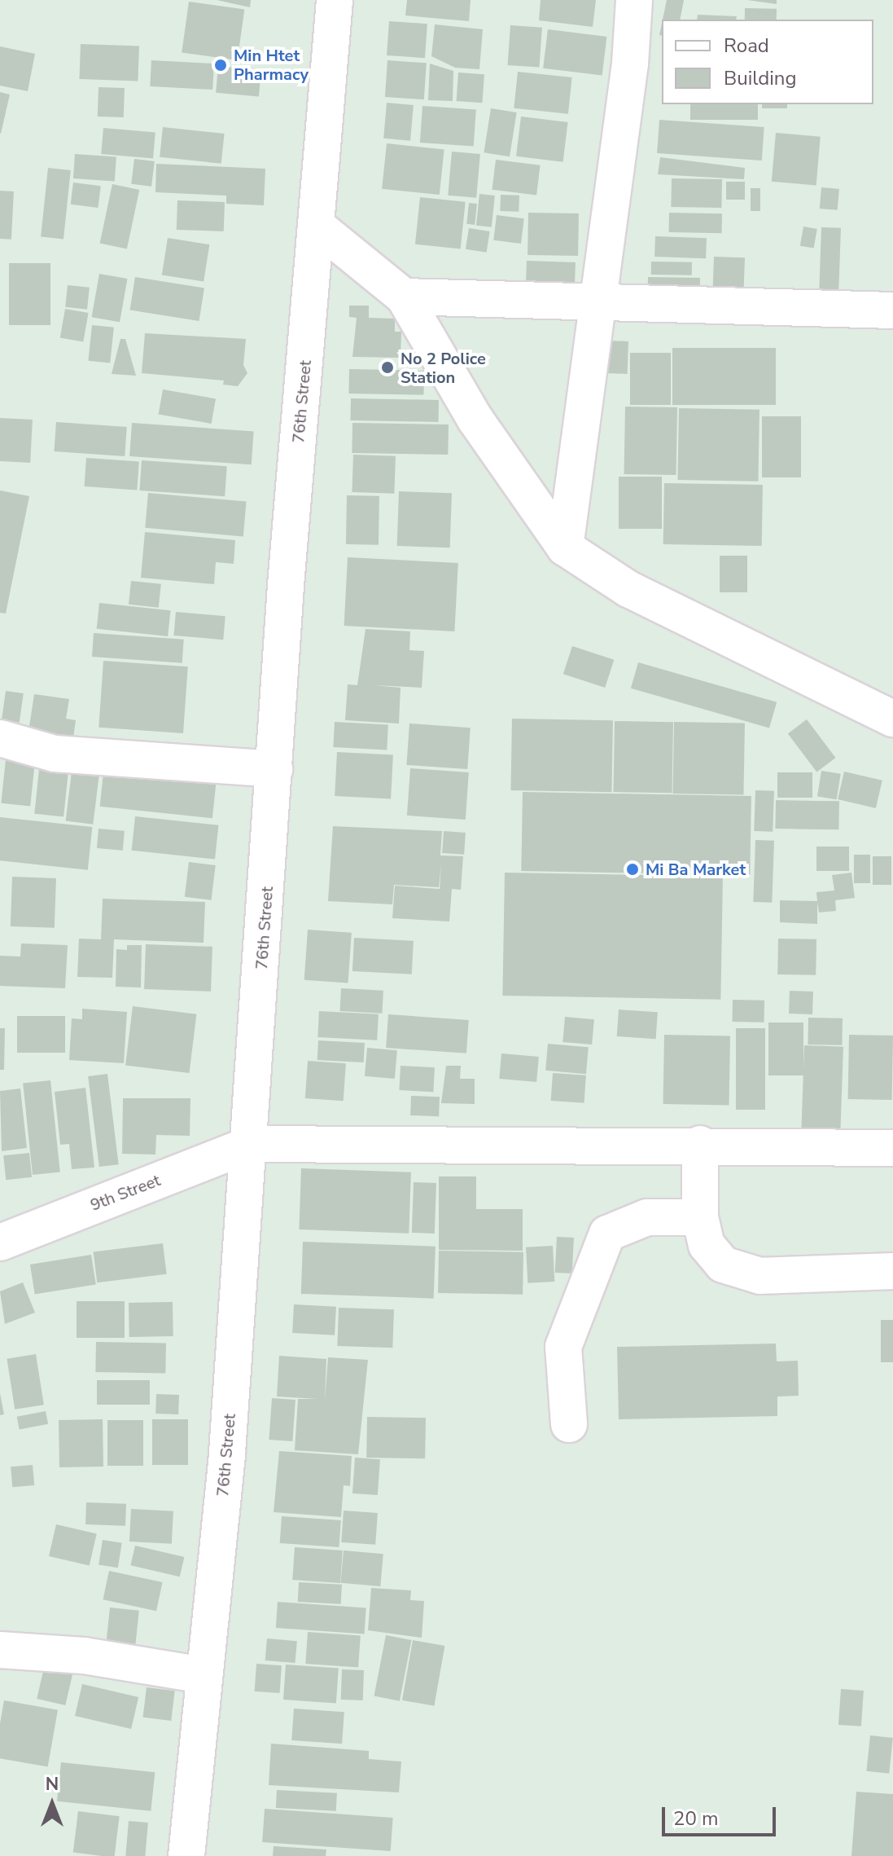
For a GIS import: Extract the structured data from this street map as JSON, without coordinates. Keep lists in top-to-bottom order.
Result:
{
  "streets": {
    "street": ["76th Street", "9th Street"]
  },
  "crossings": [
    ["76th Street", "9th Street"]
  ],
  "places": ["Min Htet Pharmacy", "No 2 Police Station", "Mi Ba Market"],
  "legend": ["Road", "Building"],
  "scale_bar": "20 m",
  "north": "top"
}
